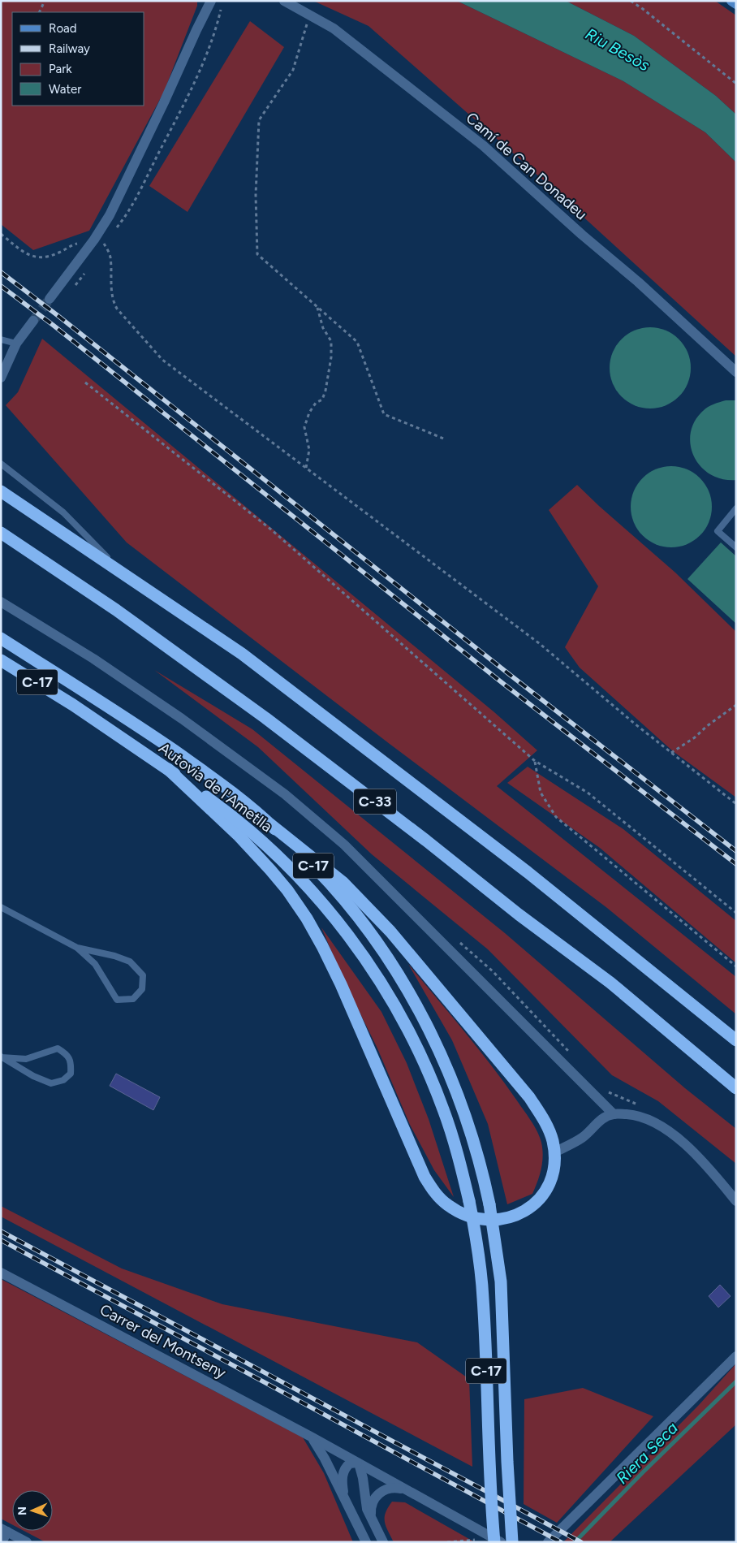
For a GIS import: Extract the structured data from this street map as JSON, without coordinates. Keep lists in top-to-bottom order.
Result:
{
  "streets": {
    "highway": ["C-17", "Autovia de l'Ametlla", "C-33"],
    "street": ["Camí de Can Donadeu", "Carrer del Montseny"]
  },
  "water": ["Riu Besòs", "Riera Seca"],
  "legend": [
    "Road",
    "Railway",
    "Park",
    "Water"
  ],
  "north": "left"
}
